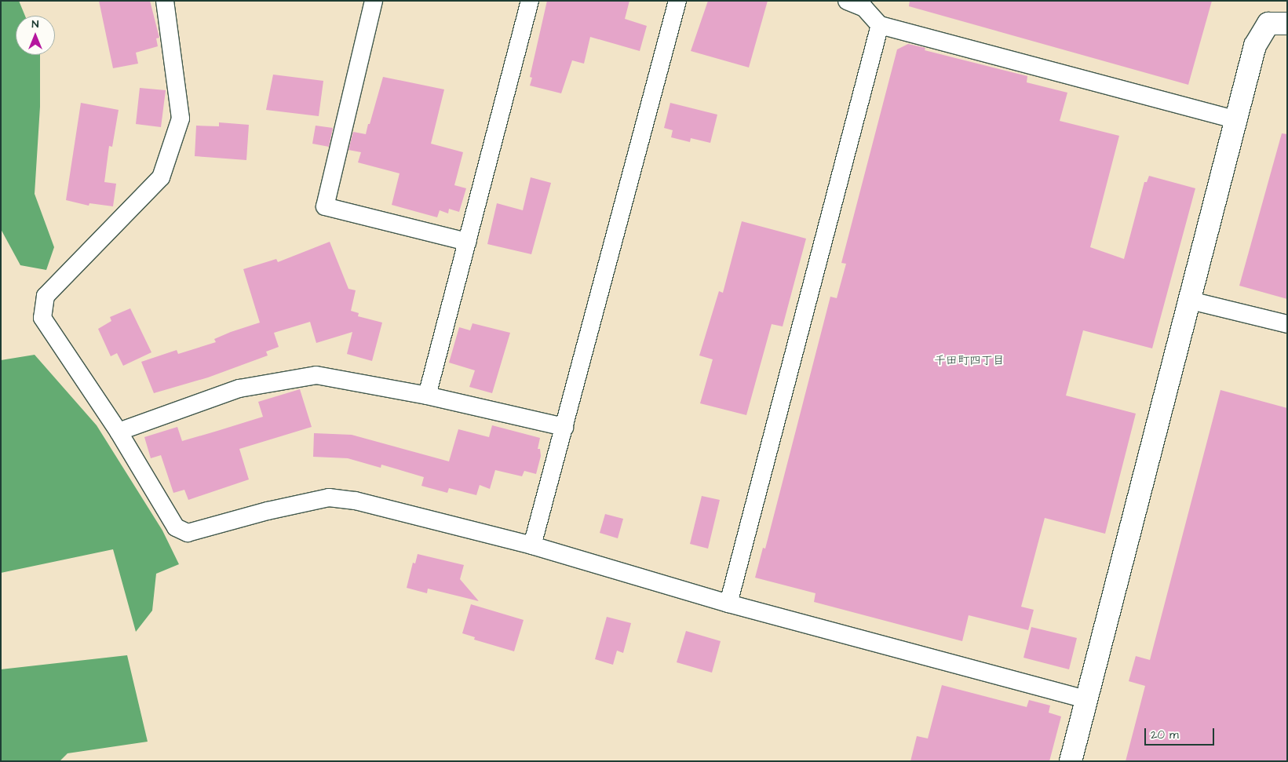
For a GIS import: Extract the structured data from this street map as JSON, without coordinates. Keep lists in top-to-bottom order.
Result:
{
  "districts": ["千田町四丁目"],
  "scale_bar": "20 m",
  "north": "top"
}
